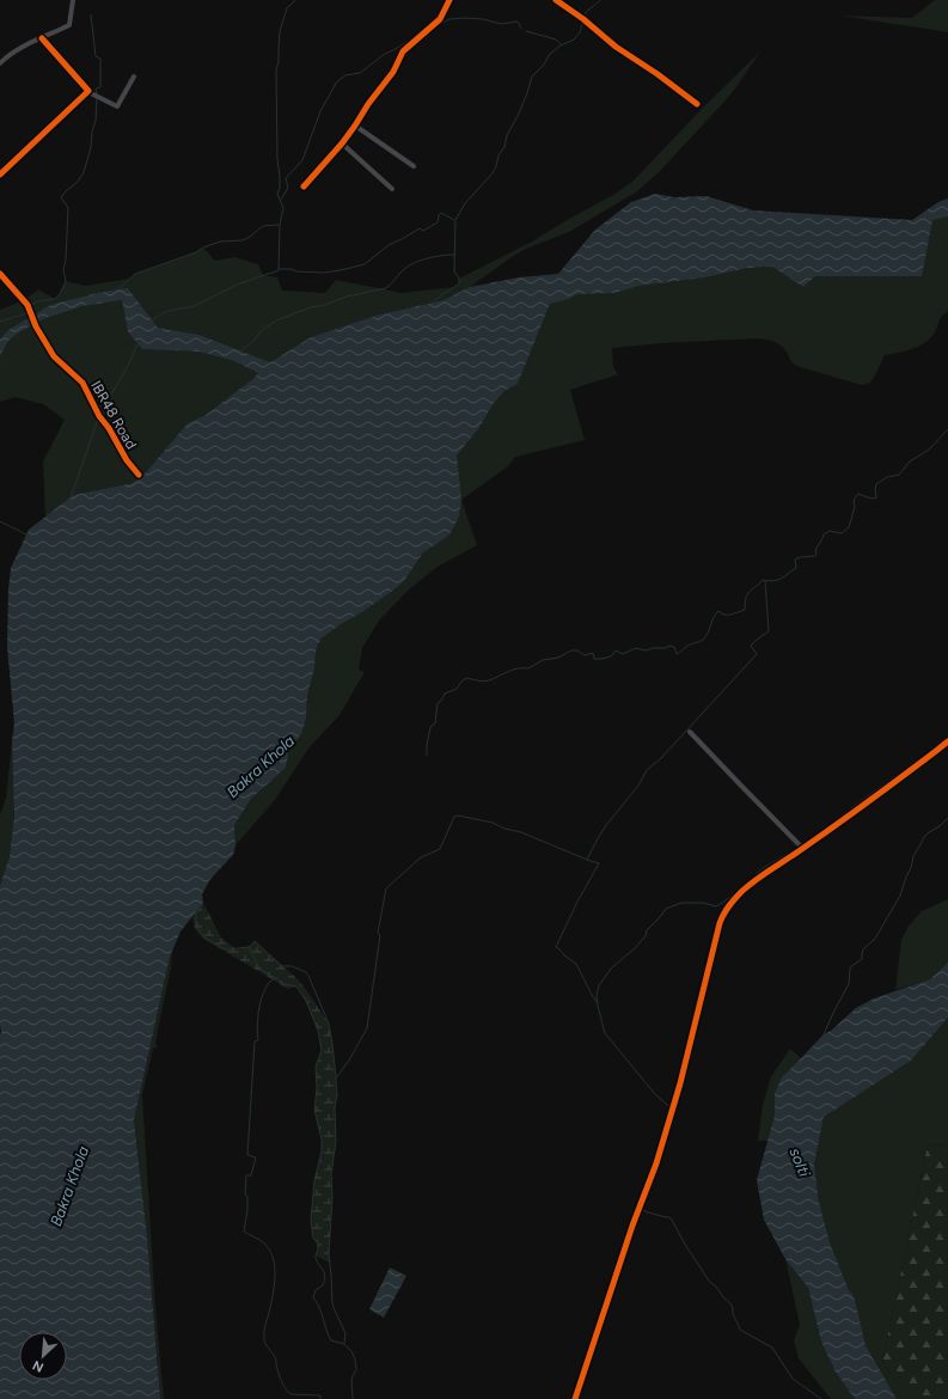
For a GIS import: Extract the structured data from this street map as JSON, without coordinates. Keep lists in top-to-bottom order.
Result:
{
  "streets": {
    "street": ["IBR48 Road"]
  },
  "water": ["Bakra Khola", "solti"],
  "north": "bottom left"
}
